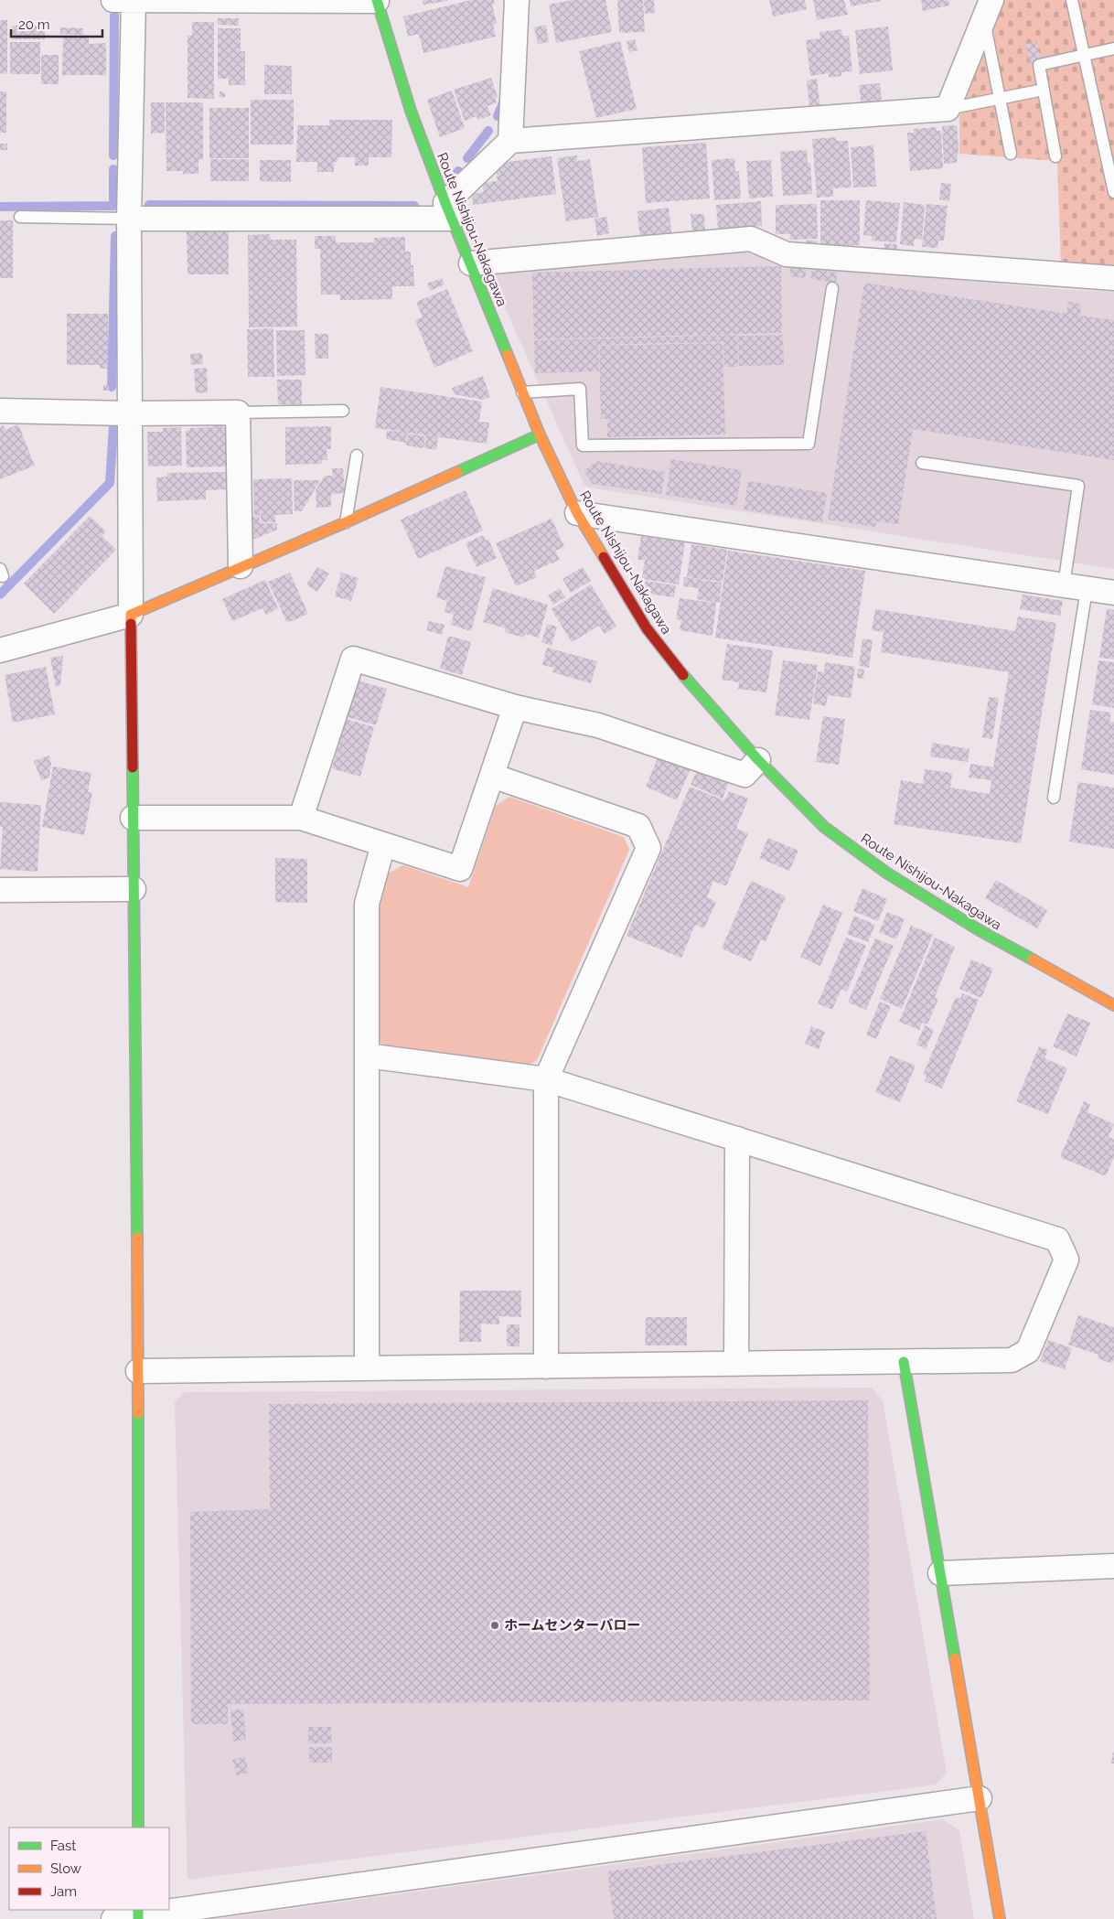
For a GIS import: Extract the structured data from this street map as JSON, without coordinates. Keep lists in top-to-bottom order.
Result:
{
  "streets": {
    "street": ["Route Nishijou-Nakagawa"]
  },
  "places": ["ホームセンターバロー"],
  "legend": ["Fast", "Slow", "Jam"],
  "scale_bar": "20 m"
}
